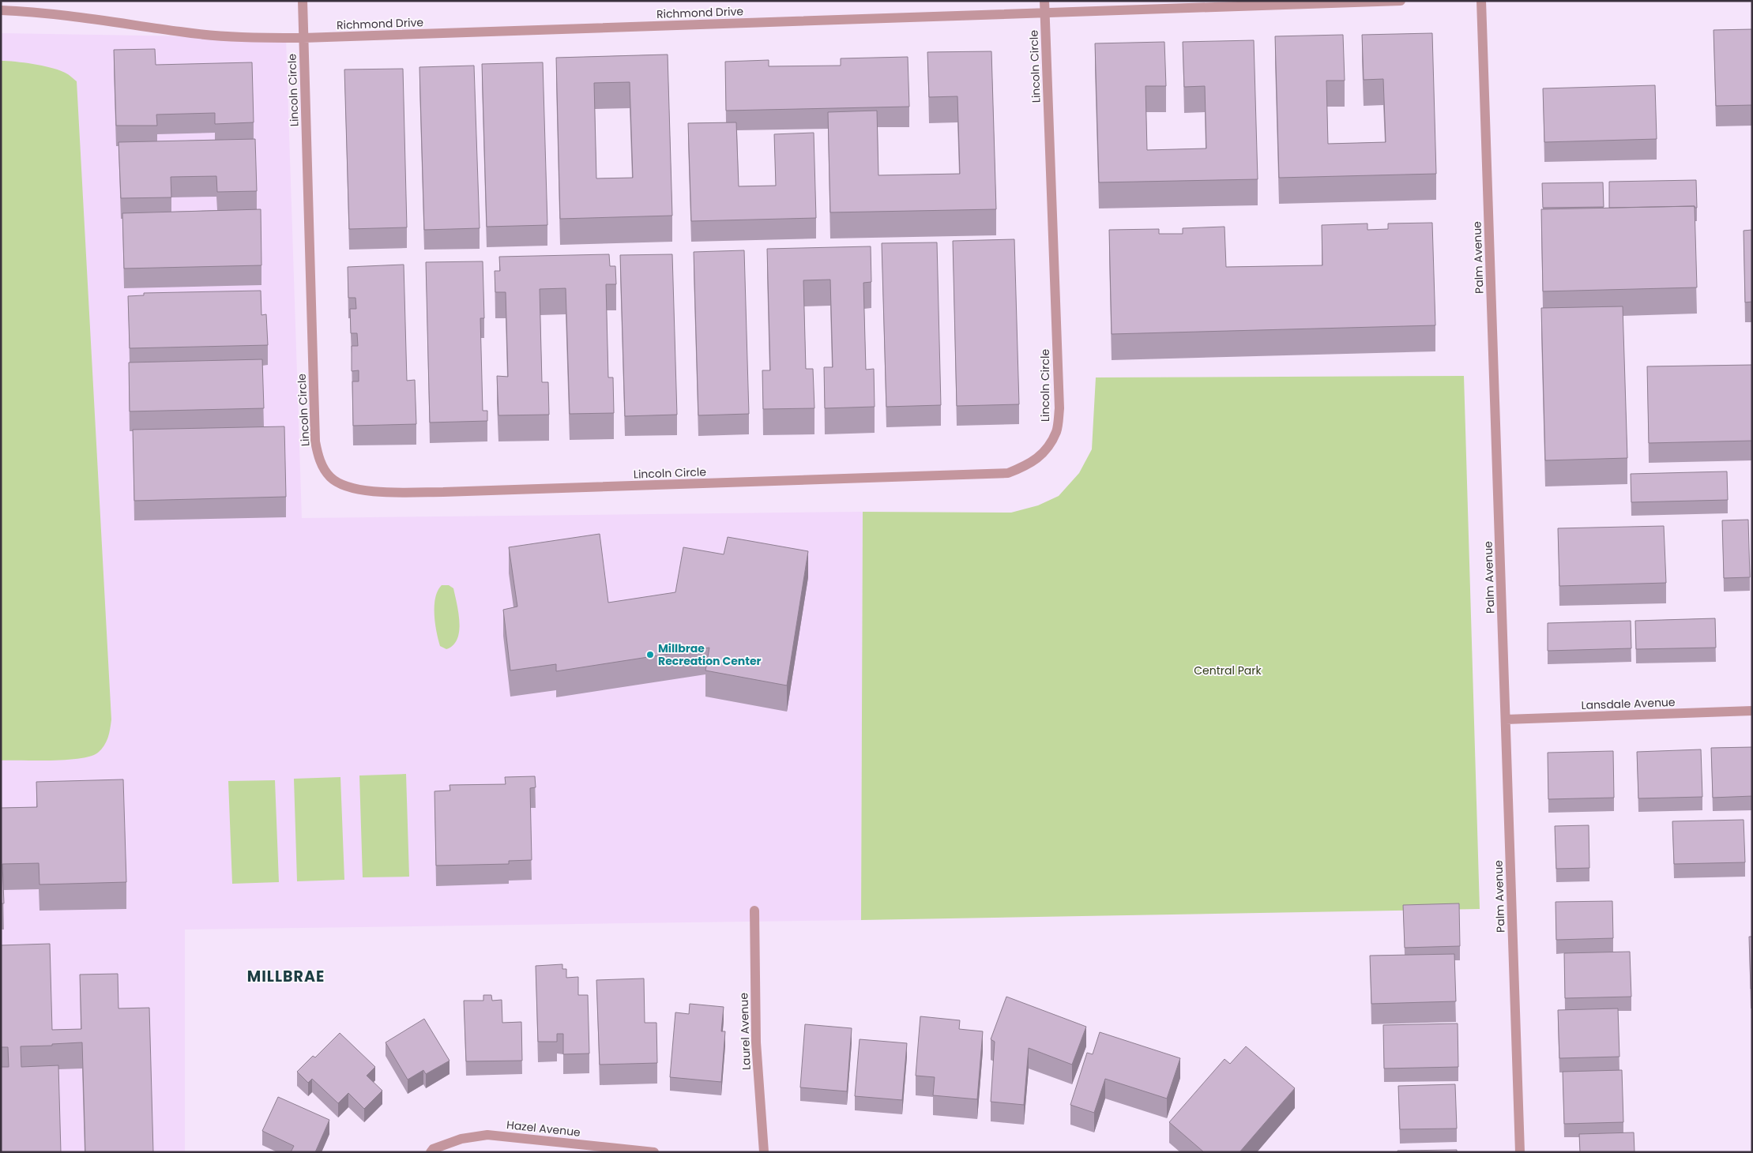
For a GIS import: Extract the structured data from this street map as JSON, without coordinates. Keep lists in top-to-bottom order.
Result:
{
  "streets": {
    "street": [
      "Richmond Drive",
      "Lincoln Circle",
      "Palm Avenue",
      "Lansdale Avenue",
      "Laurel Avenue",
      "Hazel Avenue"
    ]
  },
  "crossings": [
    ["Richmond Drive", "Lincoln Circle"],
    ["Palm Avenue", "Lansdale Avenue"]
  ],
  "districts": ["MILLBRAE"],
  "parks": ["Central Park"],
  "places": ["Millbrae Recreation Center"]
}
